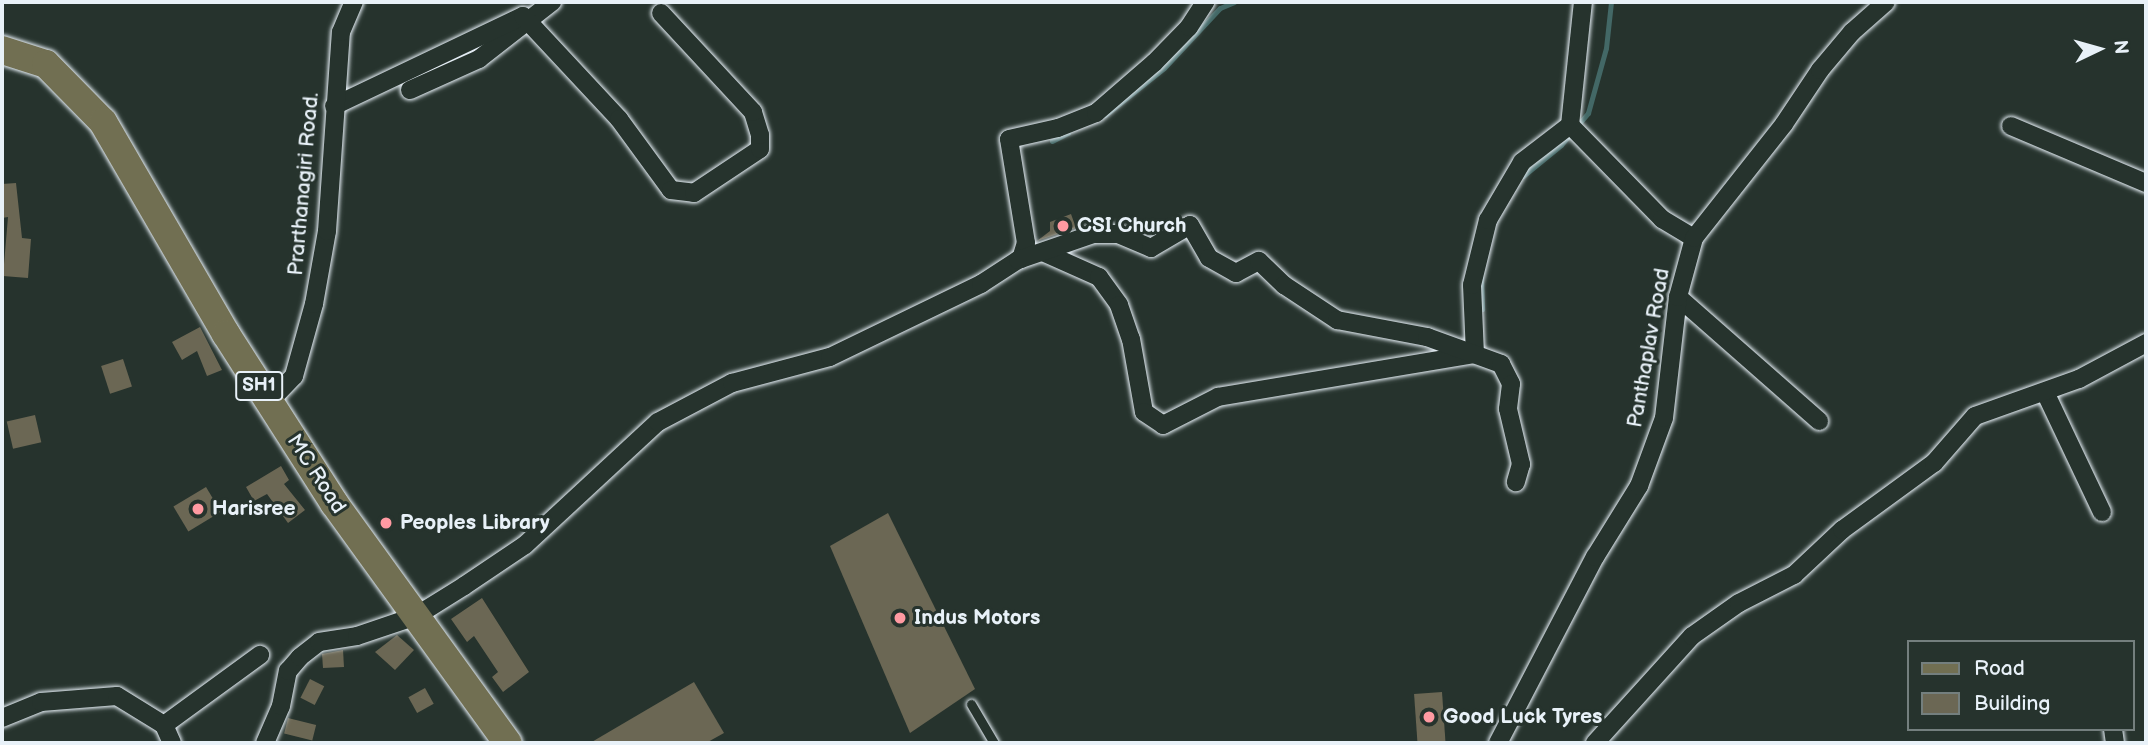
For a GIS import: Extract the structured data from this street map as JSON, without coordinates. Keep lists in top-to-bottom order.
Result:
{
  "streets": {
    "main road": ["SH1", "MC Road"],
    "street": ["Prarthanagiri Road.", "Panthaplav Road"]
  },
  "crossings": [
    ["Prarthanagiri Road.", "MC Road"]
  ],
  "places": [
    "CSI Church",
    "Harisree",
    "Peoples Library",
    "Indus Motors",
    "Good Luck Tyres"
  ],
  "legend": ["Road", "Building"],
  "north": "right"
}
